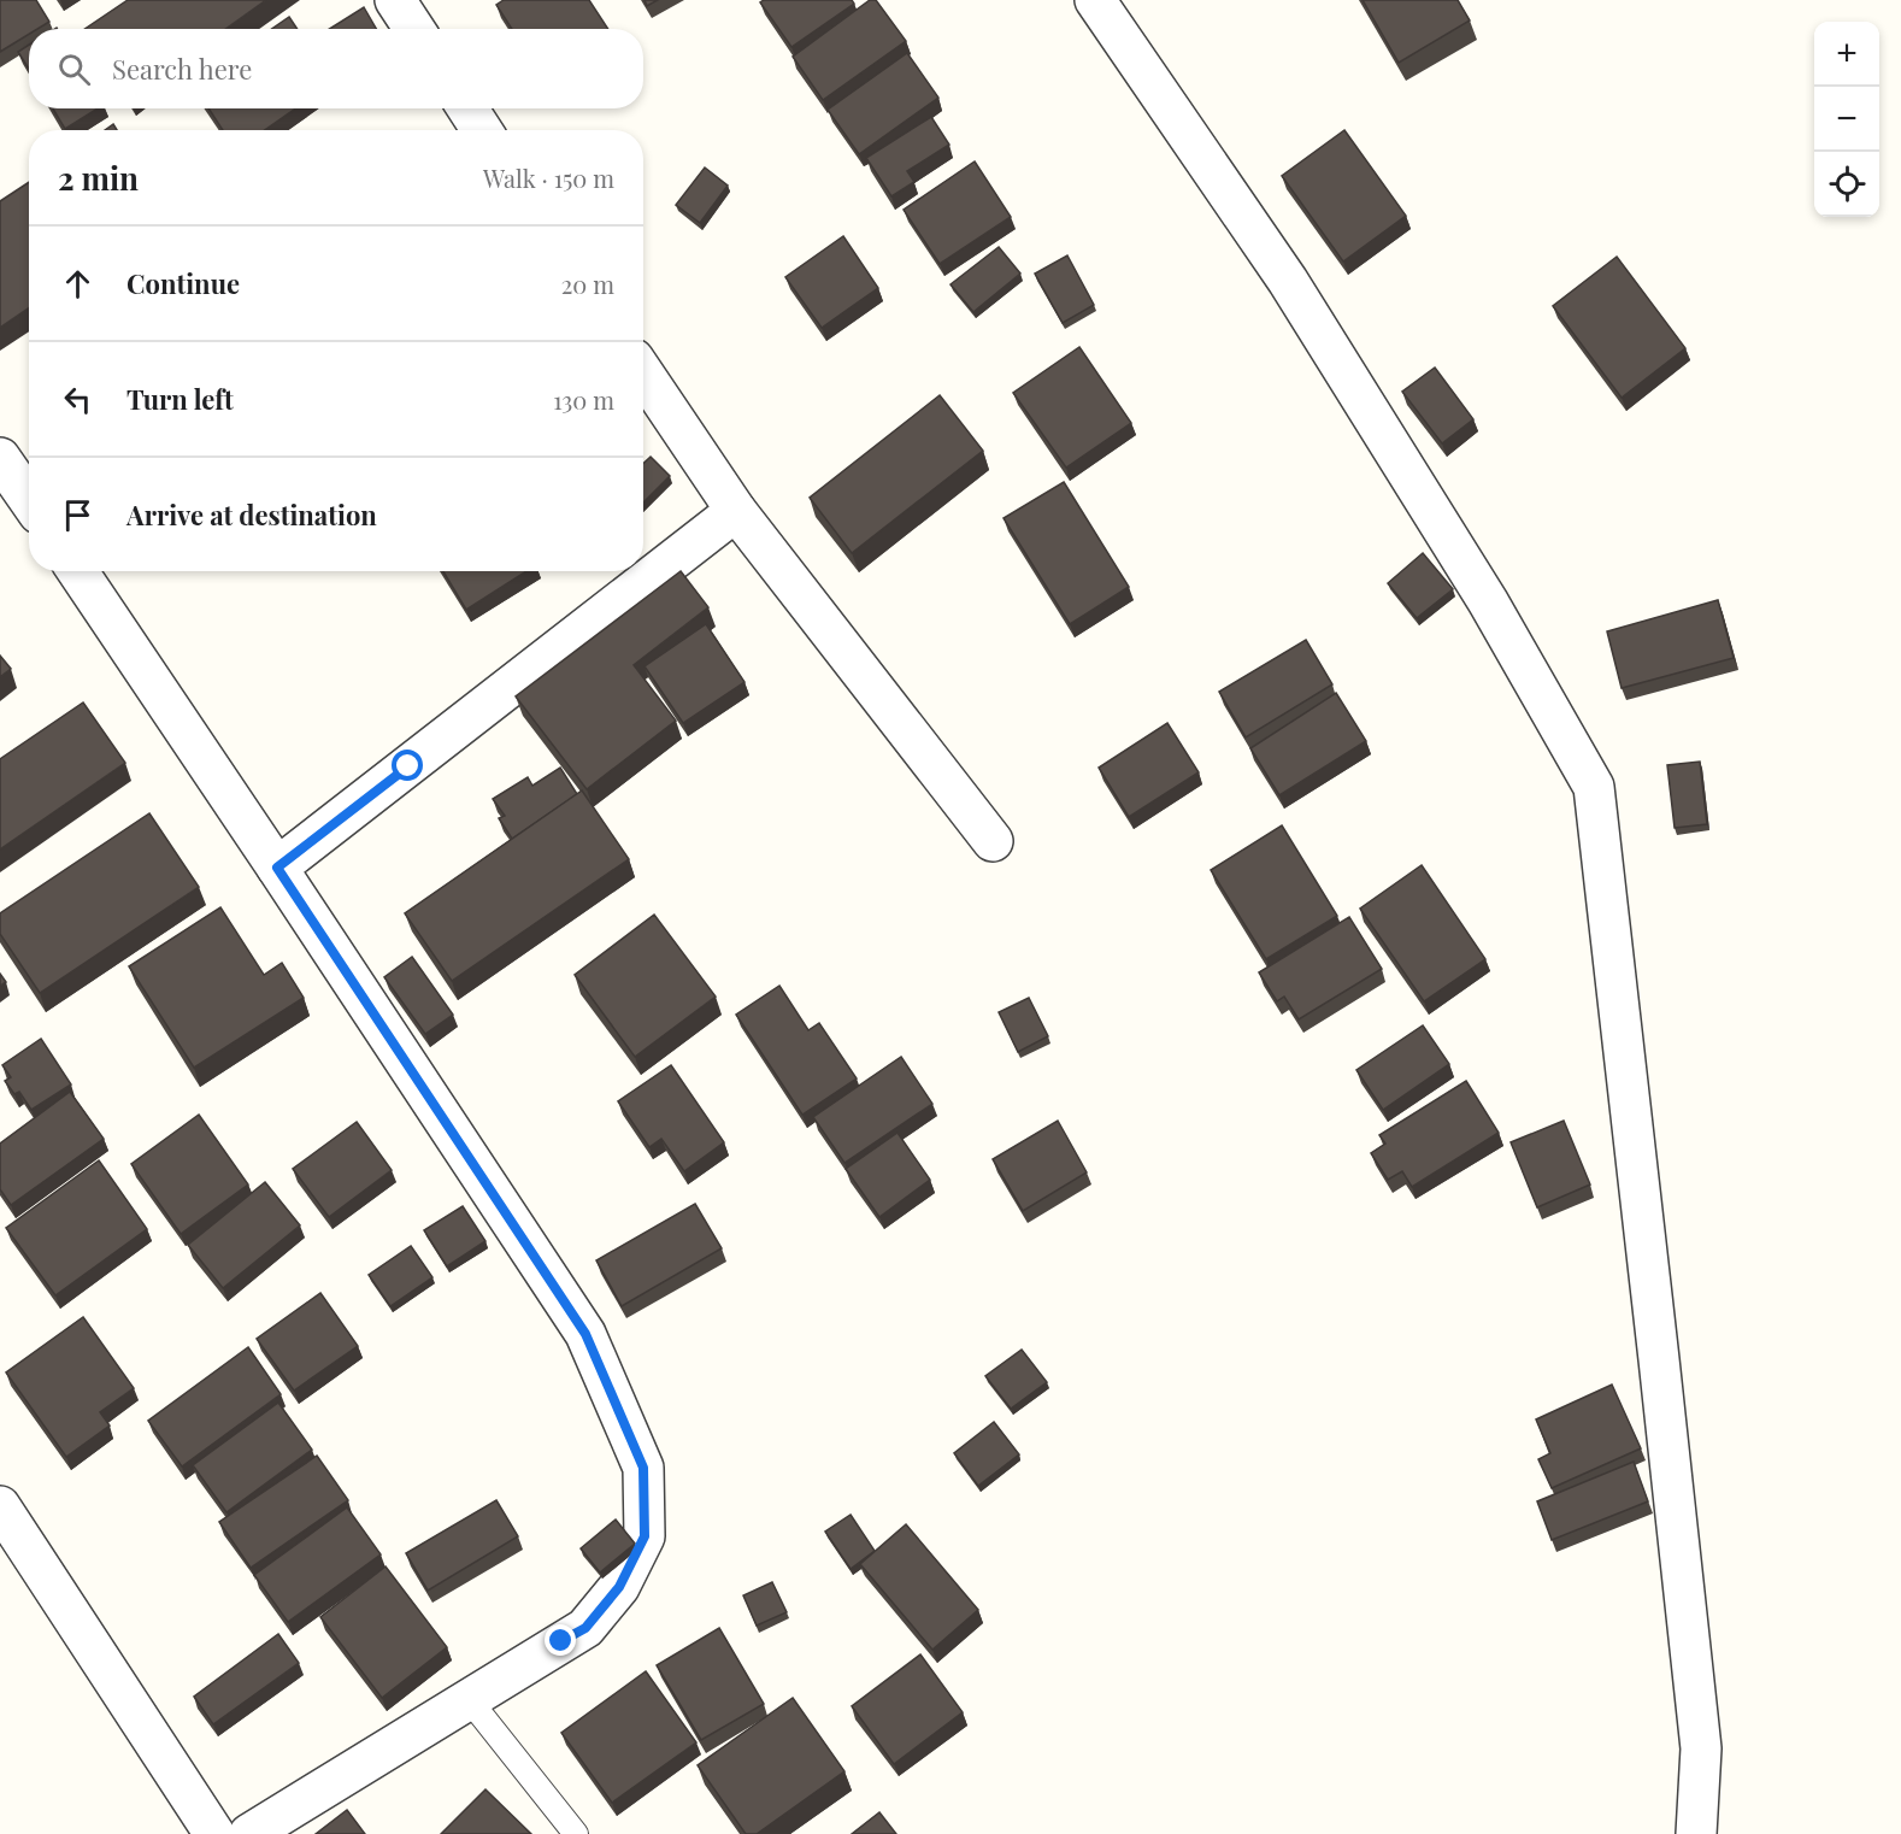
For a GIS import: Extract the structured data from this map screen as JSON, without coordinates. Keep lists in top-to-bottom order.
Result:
{
  "page": {
    "map_buttons": ["+", "−"],
    "search": "Search here",
    "heading": ["2 min", "Walk · 150 m"],
    "list": [
      ["Continue", "20 m"],
      ["Turn left", "130 m"],
      "Arrive at destination"
    ]
  }
}
